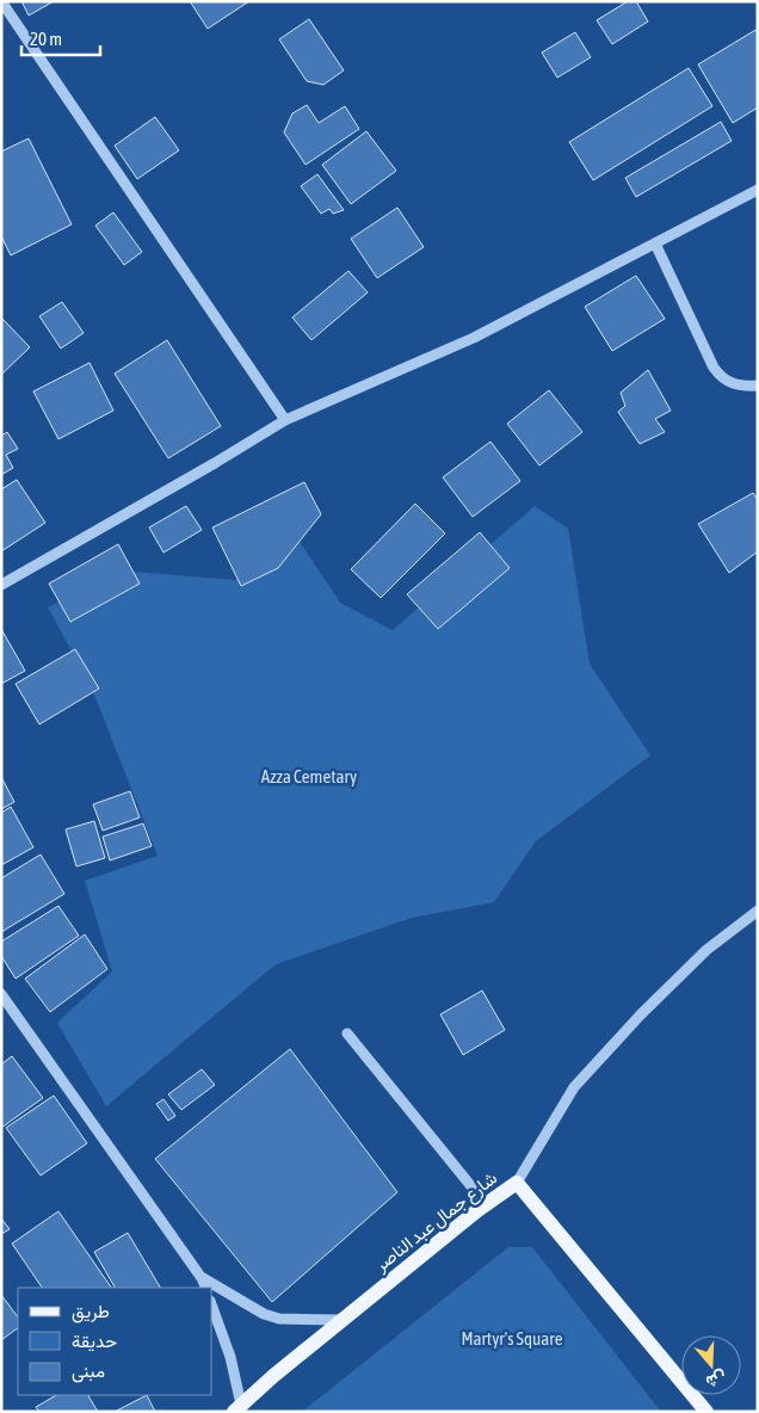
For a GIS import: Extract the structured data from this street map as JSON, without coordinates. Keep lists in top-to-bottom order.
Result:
{
  "streets": {
    "main road": ["شارع جمال عبد الناصر"]
  },
  "parks": ["Azza Cemetary", "Martyr's Square"],
  "legend": ["طريق", "حديقة", "مبنى"],
  "scale_bar": "20 m",
  "north": "bottom"
}
